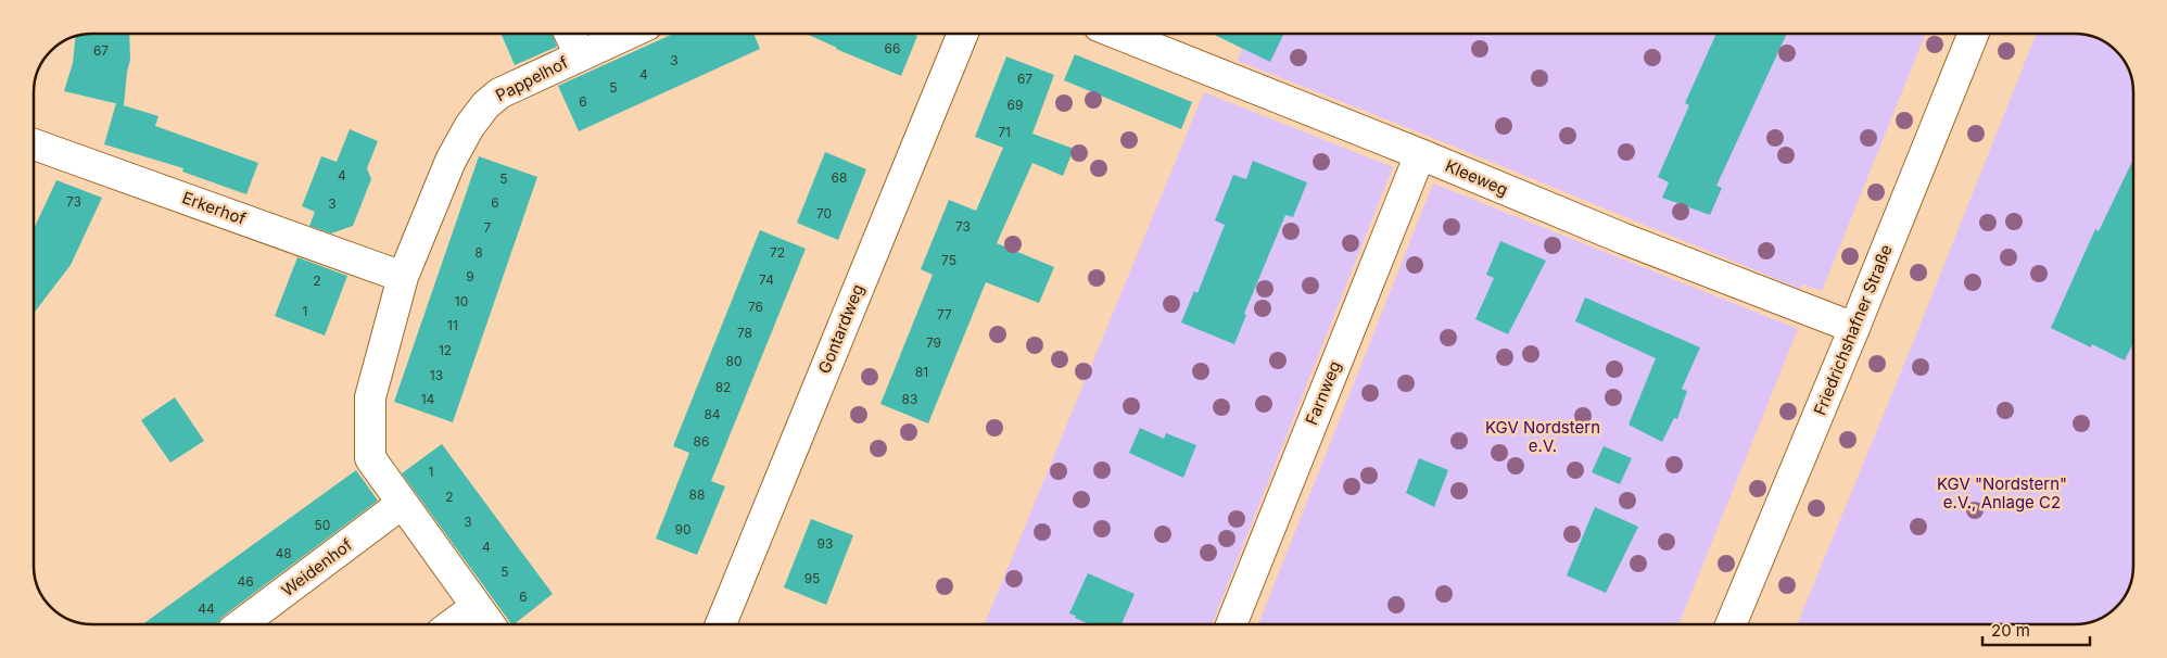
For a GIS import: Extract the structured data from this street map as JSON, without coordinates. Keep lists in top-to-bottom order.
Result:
{
  "streets": {
    "street": [
      "Pappelhof",
      "Kleeweg",
      "Erkerhof",
      "Gontardweg",
      "Friedrichshafner Straße",
      "Farnweg",
      "Weidenhof"
    ]
  },
  "crossings": [
    ["Pappelhof", "Erkerhof"],
    ["Kleeweg", "Friedrichshafner Straße"],
    ["Kleeweg", "Farnweg"]
  ],
  "parks": ["KGV Nordstern e.V.", "KGV \"Nordstern\" e.V., Anlage C2"],
  "house_numbers": [
    "66",
    "67",
    "3",
    "4",
    "67",
    "5",
    "6",
    "69",
    "71",
    "4",
    "68",
    "5",
    "73",
    "6",
    "3",
    "70",
    "73",
    "7",
    "8",
    "72",
    "75",
    "9",
    "74",
    "2",
    "10",
    "76",
    "1",
    "77",
    "11",
    "78",
    "79",
    "12",
    "80",
    "81",
    "13",
    "82",
    "14",
    "83",
    "84",
    "86",
    "1",
    "88",
    "2",
    "3",
    "50",
    "90",
    "93",
    "4",
    "48",
    "5",
    "95",
    "46",
    "6",
    "44"
  ],
  "scale_bar": "20 m"
}
